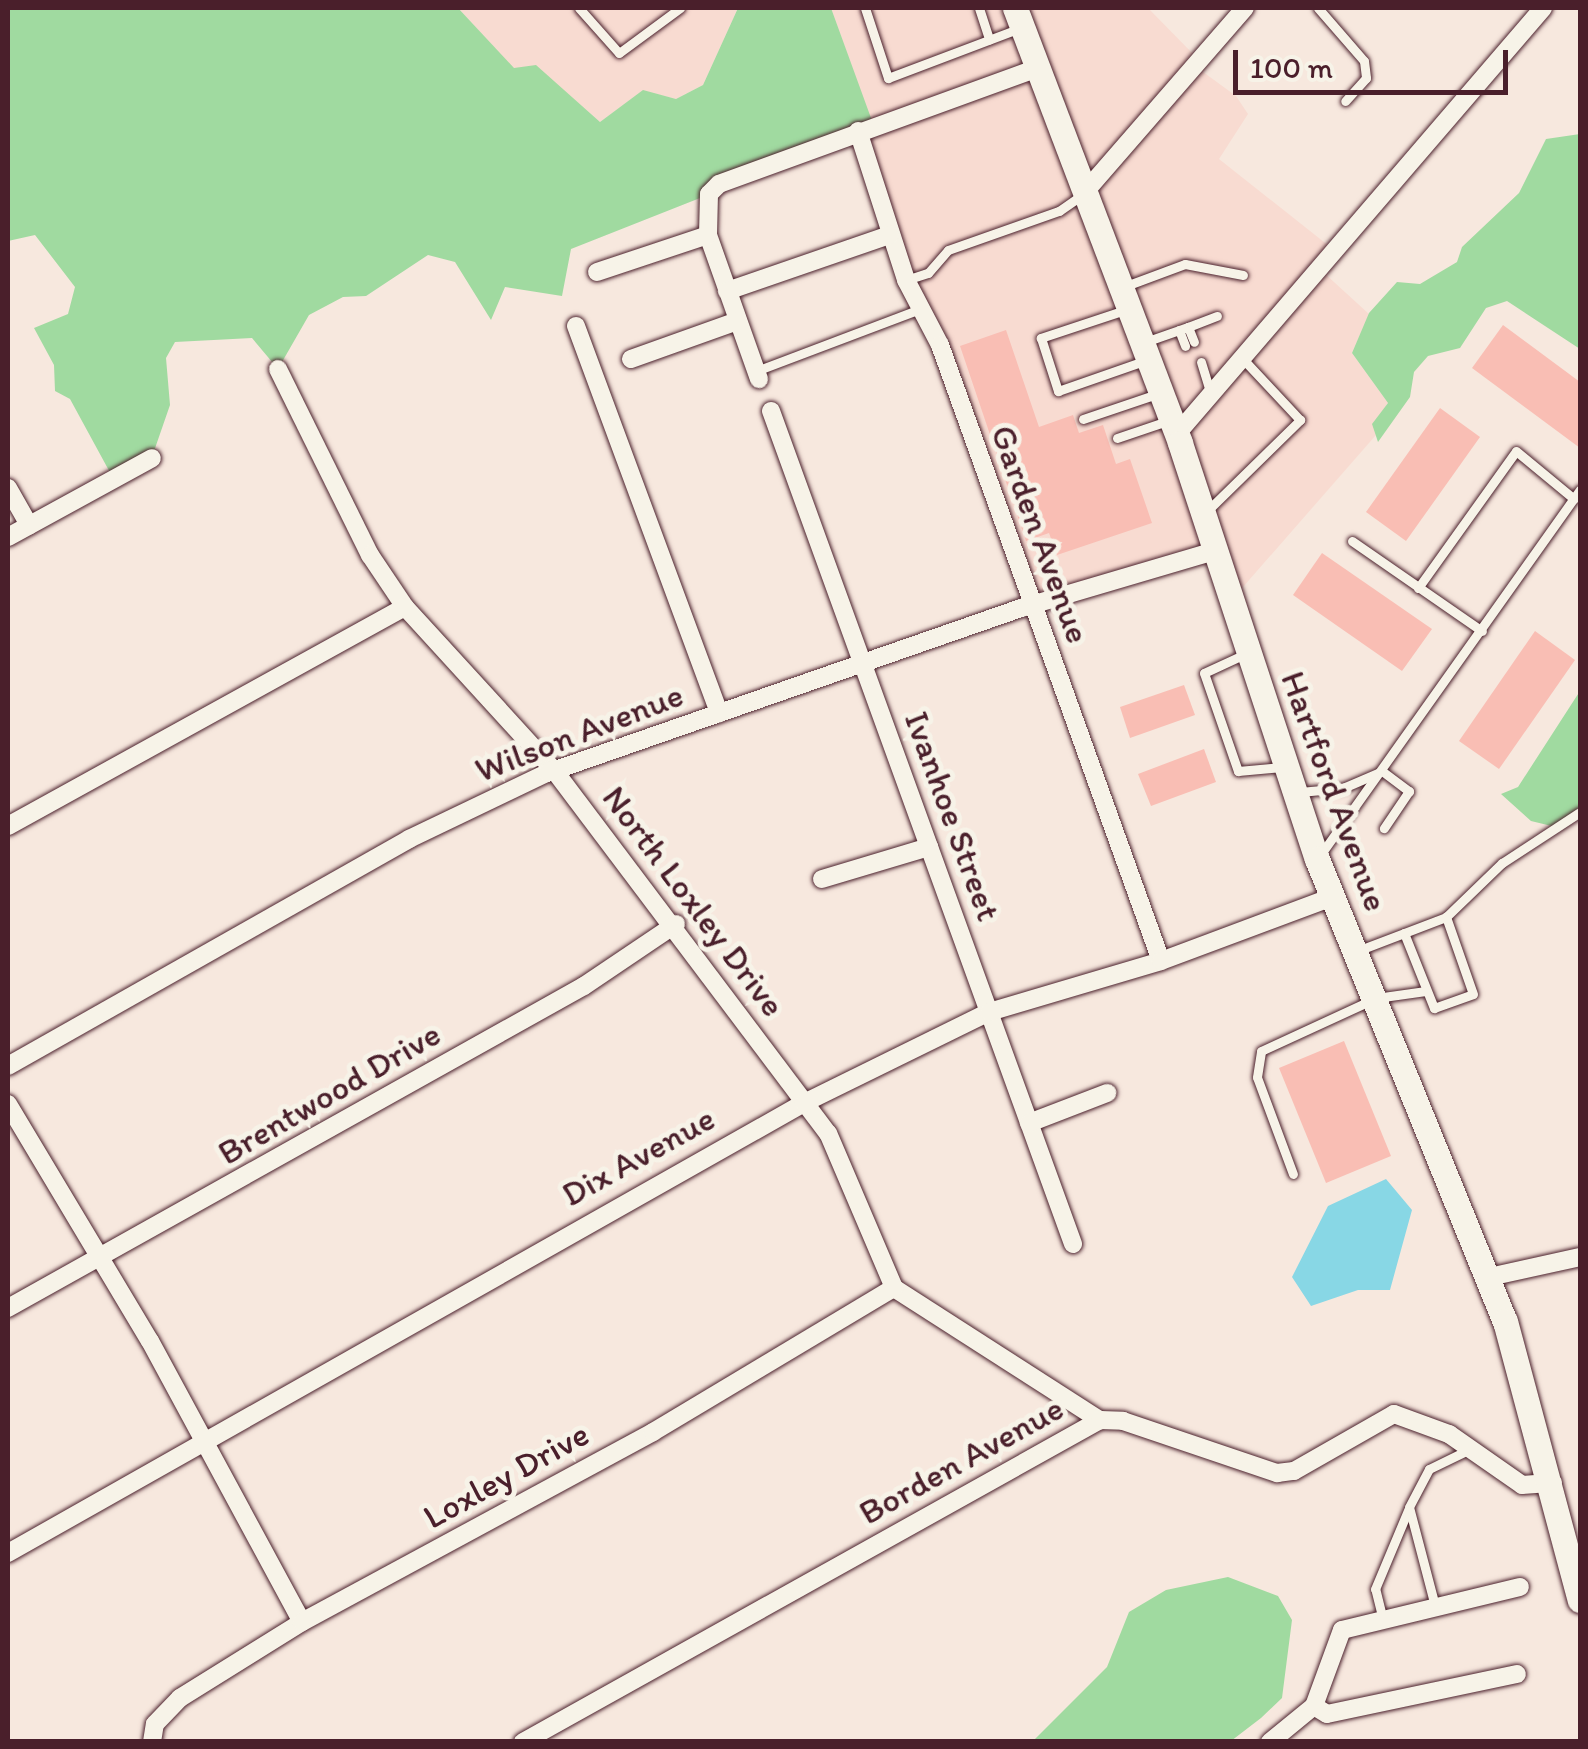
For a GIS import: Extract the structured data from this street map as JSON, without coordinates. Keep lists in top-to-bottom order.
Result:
{
  "streets": {
    "main road": ["Hartford Avenue"],
    "street": [
      "Garden Avenue",
      "Wilson Avenue",
      "Ivanhoe Street",
      "North Loxley Drive",
      "Brentwood Drive",
      "Dix Avenue",
      "Borden Avenue",
      "Loxley Drive"
    ]
  },
  "crossings": [
    ["Garden Avenue", "Wilson Avenue"],
    ["Garden Avenue", "Dix Avenue"],
    ["Wilson Avenue", "Hartford Avenue"],
    ["Wilson Avenue", "Ivanhoe Street"],
    ["Wilson Avenue", "North Loxley Drive"],
    ["Hartford Avenue", "Dix Avenue"],
    ["Hartford Avenue", "Borden Avenue"],
    ["Ivanhoe Street", "Dix Avenue"],
    ["North Loxley Drive", "Brentwood Drive"],
    ["North Loxley Drive", "Dix Avenue"],
    ["North Loxley Drive", "Loxley Drive"]
  ],
  "scale_bar": "100 m"
}
